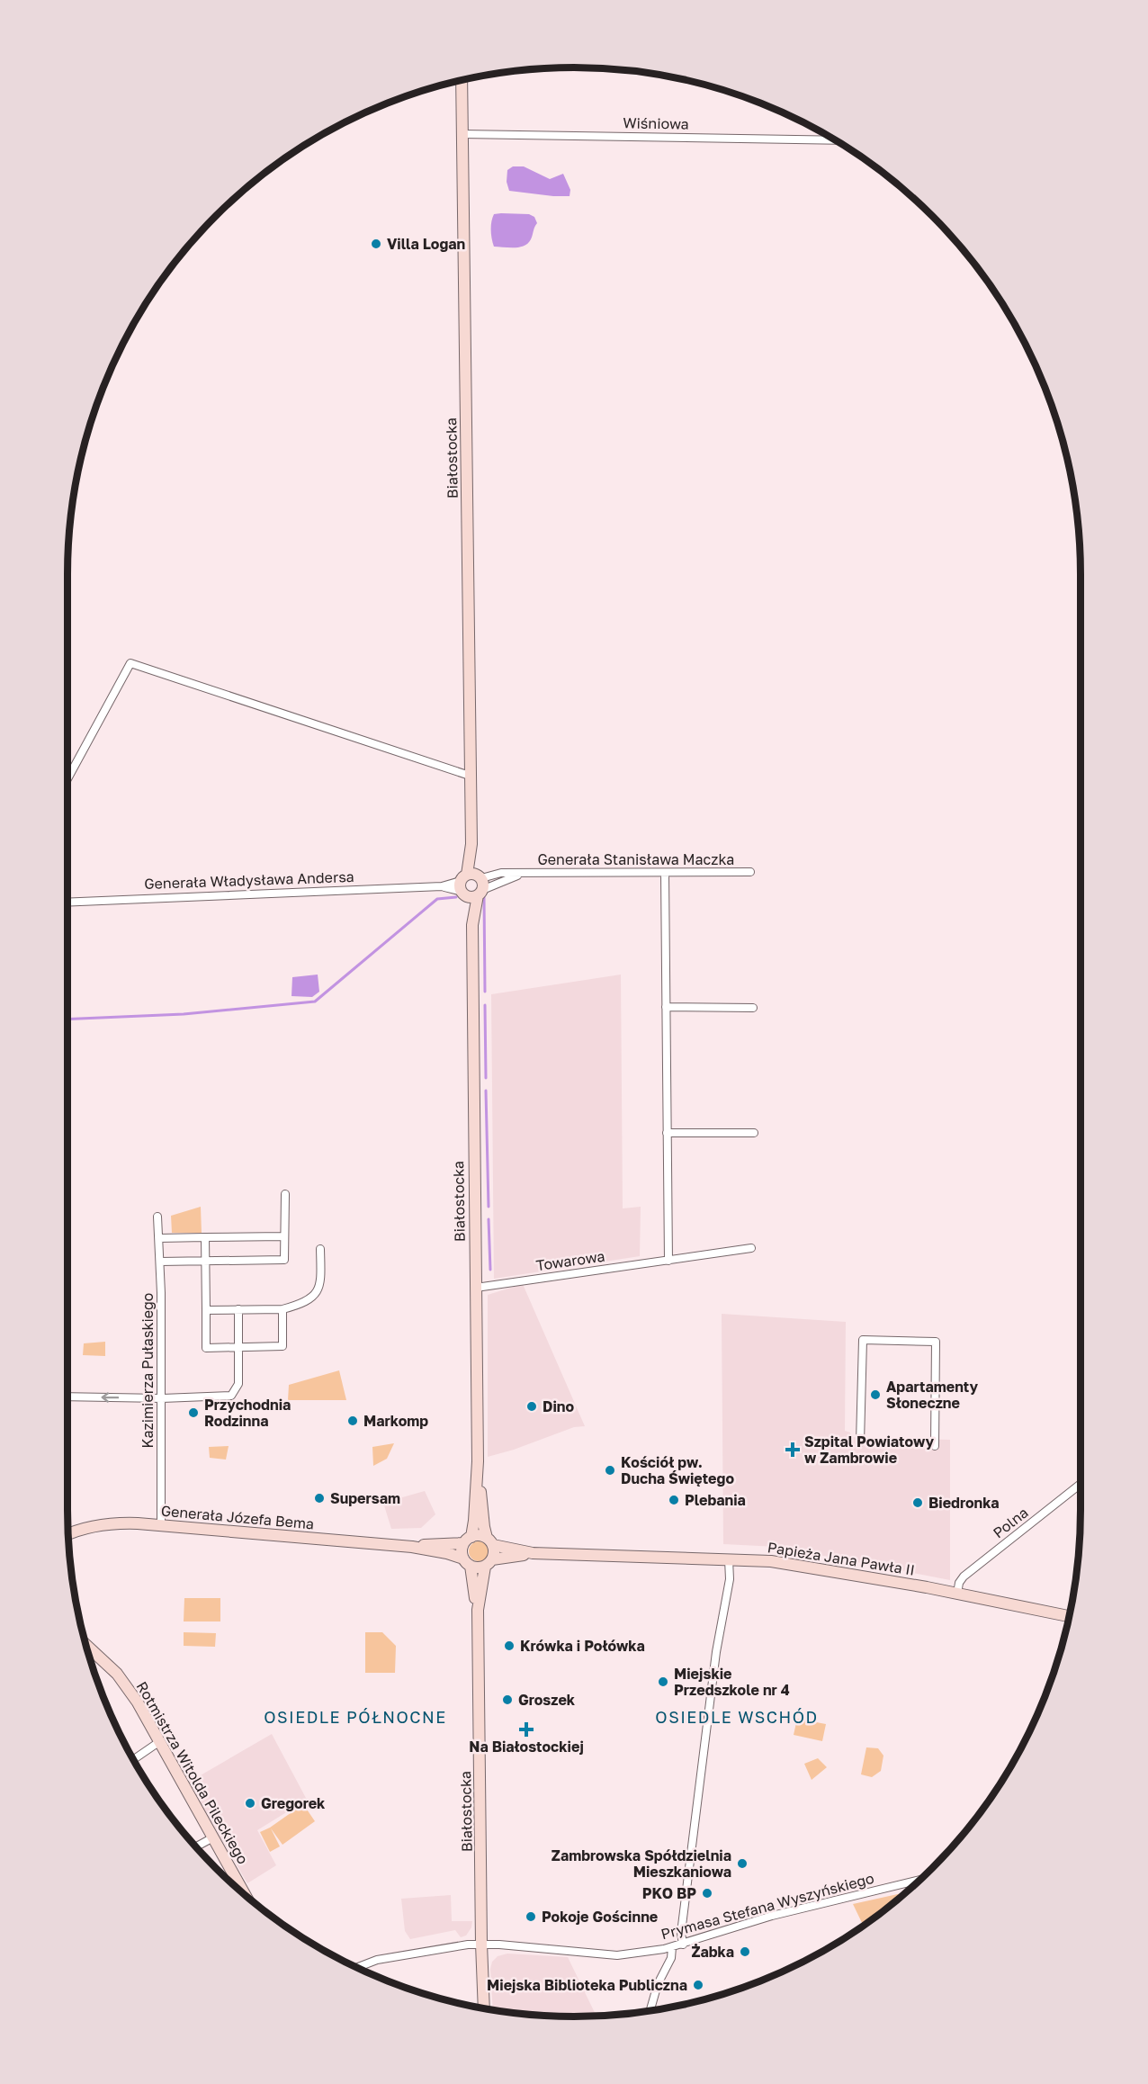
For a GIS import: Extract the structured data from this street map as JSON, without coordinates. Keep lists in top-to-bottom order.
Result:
{
  "streets": {
    "main road": [
      "Białostocka",
      "Generała Józefa Bema",
      "Papieża Jana Pawła II",
      "Rotmistrza Witolda Pileckiego"
    ],
    "street": [
      "Wiśniowa",
      "Generała Stanisława Maczka",
      "Generała Władysława Andersa",
      "Towarowa",
      "Kazimierza Pułaskiego",
      "Polna",
      "Prymasa Stefana Wyszyńskiego"
    ]
  },
  "crossings": [
    ["Wiśniowa", "Białostocka"],
    ["Białostocka", "Generała Stanisława Maczka"],
    ["Białostocka", "Generała Władysława Andersa"],
    ["Białostocka", "Towarowa"],
    ["Białostocka", "Generała Józefa Bema"],
    ["Białostocka", "Papieża Jana Pawła II"],
    ["Białostocka", "Prymasa Stefana Wyszyńskiego"],
    ["Kazimierza Pułaskiego", "Generała Józefa Bema"],
    ["Generała Józefa Bema", "Papieża Jana Pawła II"],
    ["Polna", "Papieża Jana Pawła II"]
  ],
  "districts": ["OSIEDLE PÓŁNOCNE", "OSIEDLE WSCHÓD"],
  "places": {
    "other": [
      "Villa Logan",
      "Apartamenty Słoneczne",
      "Dino",
      "Przychodnia Rodzinna",
      "Markomp",
      "Kościół pw. Ducha Świętego",
      "Supersam",
      "Plebania",
      "Biedronka",
      "Krówka i Połówka",
      "Miejskie Przedszkole nr 4",
      "Groszek",
      "Gregorek",
      "Zambrowska Spółdzielnia Mieszkaniowa",
      "PKO BP",
      "Pokoje Gościnne",
      "Żabka",
      "Miejska Biblioteka Publiczna"
    ],
    "health": ["Szpital Powiatowy w Zambrowie", "Na Białostockiej"]
  }
}
